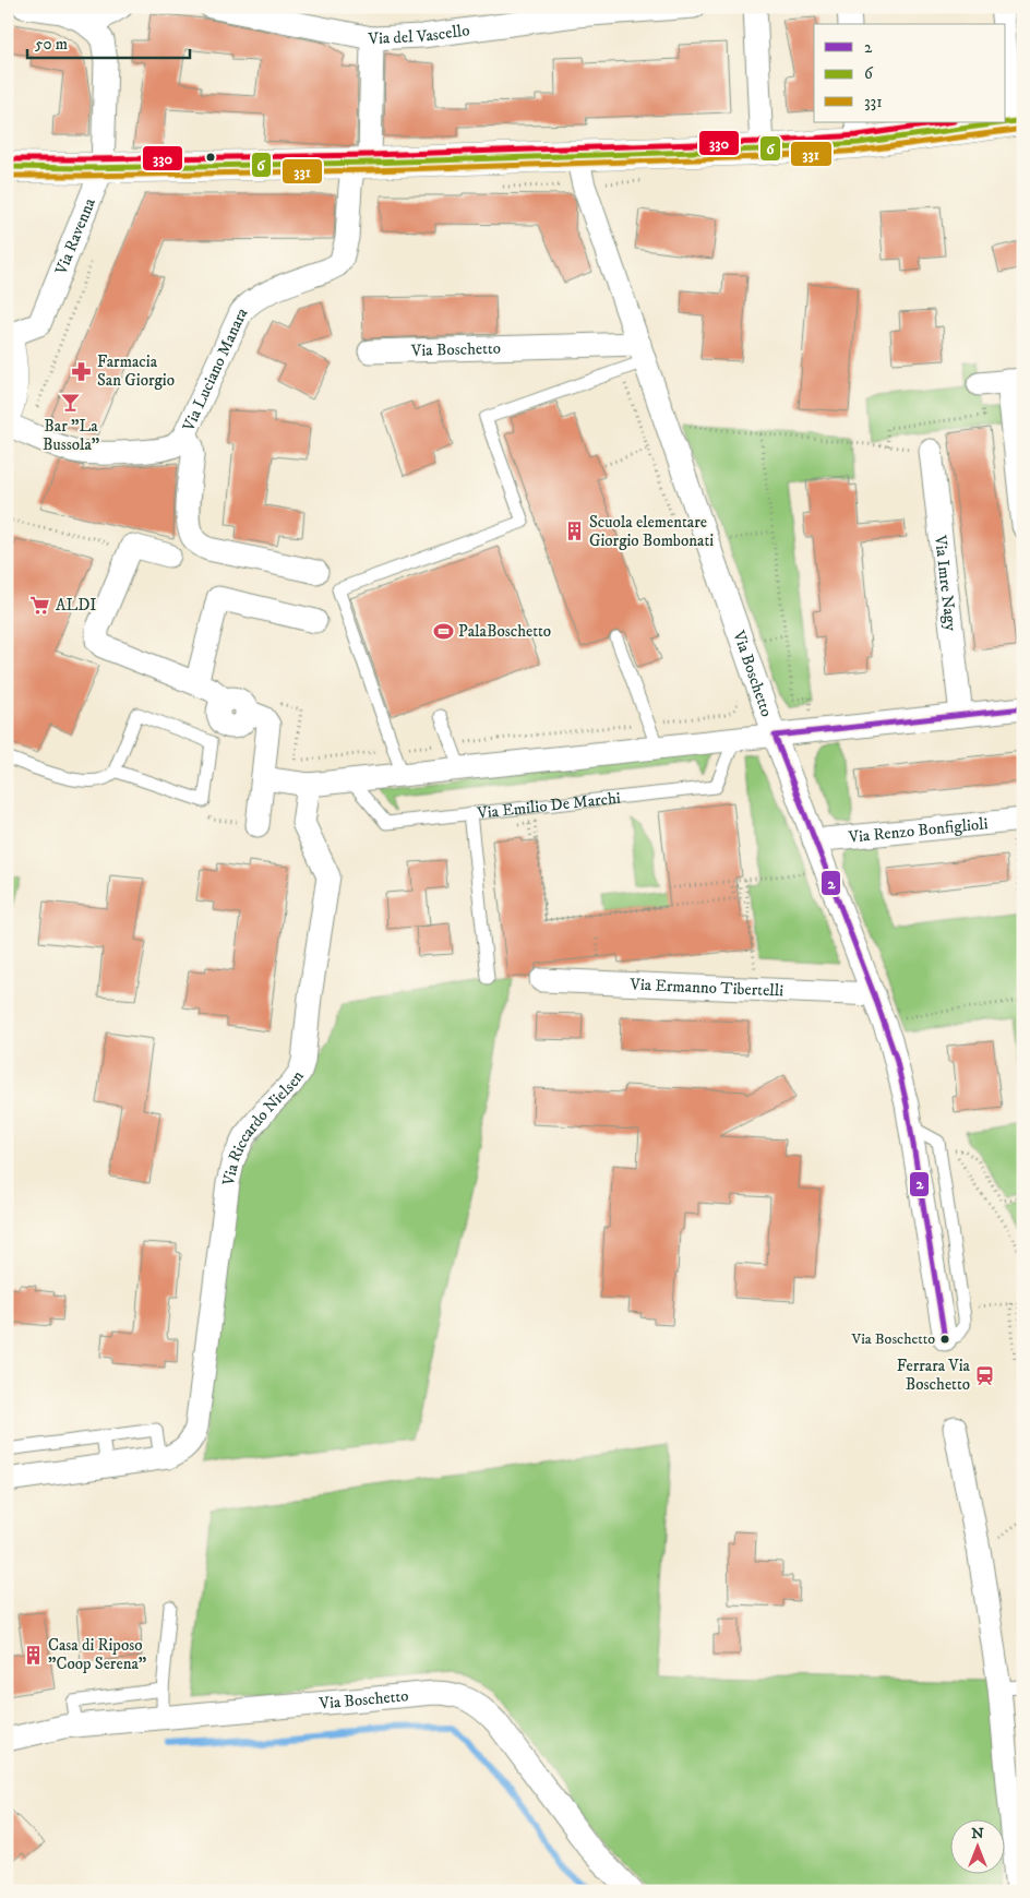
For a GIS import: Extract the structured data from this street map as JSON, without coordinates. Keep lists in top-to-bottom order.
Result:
{
  "streets": {
    "main road": ["Via Ravenna"],
    "street": [
      "Via del Vascello",
      "Via Boschetto",
      "Via Luciano Manara",
      "Via Imre Nagy",
      "Via Renzo Bonfiglioli",
      "Via Ermanno Tibertelli",
      "Via Riccardo Nielsen"
    ],
    "lane": ["Via Emilio De Marchi"]
  },
  "crossings": [
    ["Via Boschetto", "Via Renzo Bonfiglioli"],
    ["Via Boschetto", "Via Ermanno Tibertelli"]
  ],
  "places": {
    "pharmacy": ["Farmacia San Giorgio"],
    "bar": ["Bar \"La Bussola\""],
    "building": ["Scuola elementare Giorgio Bombonati", "Casa di Riposo \"Coop Serena\""],
    "supermarket": ["ALDI"],
    "sports": ["PalaBoschetto"],
    "other": ["Via Boschetto"],
    "station": ["Ferrara Via Boschetto"]
  },
  "lines": [
    "transit line 6",
    "transit line 330",
    "transit line 331",
    "transit line 2"
  ],
  "legend": ["2", "6", "331"],
  "scale_bar": "50 m",
  "north": "top"
}
